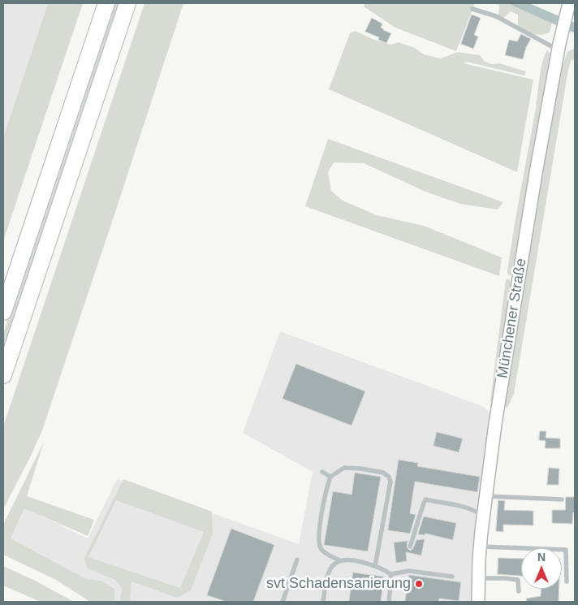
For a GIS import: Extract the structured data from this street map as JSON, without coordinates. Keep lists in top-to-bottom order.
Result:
{
  "streets": {
    "main road": ["Münchener Straße"]
  },
  "places": ["svt Schadensanierung"],
  "north": "top"
}
